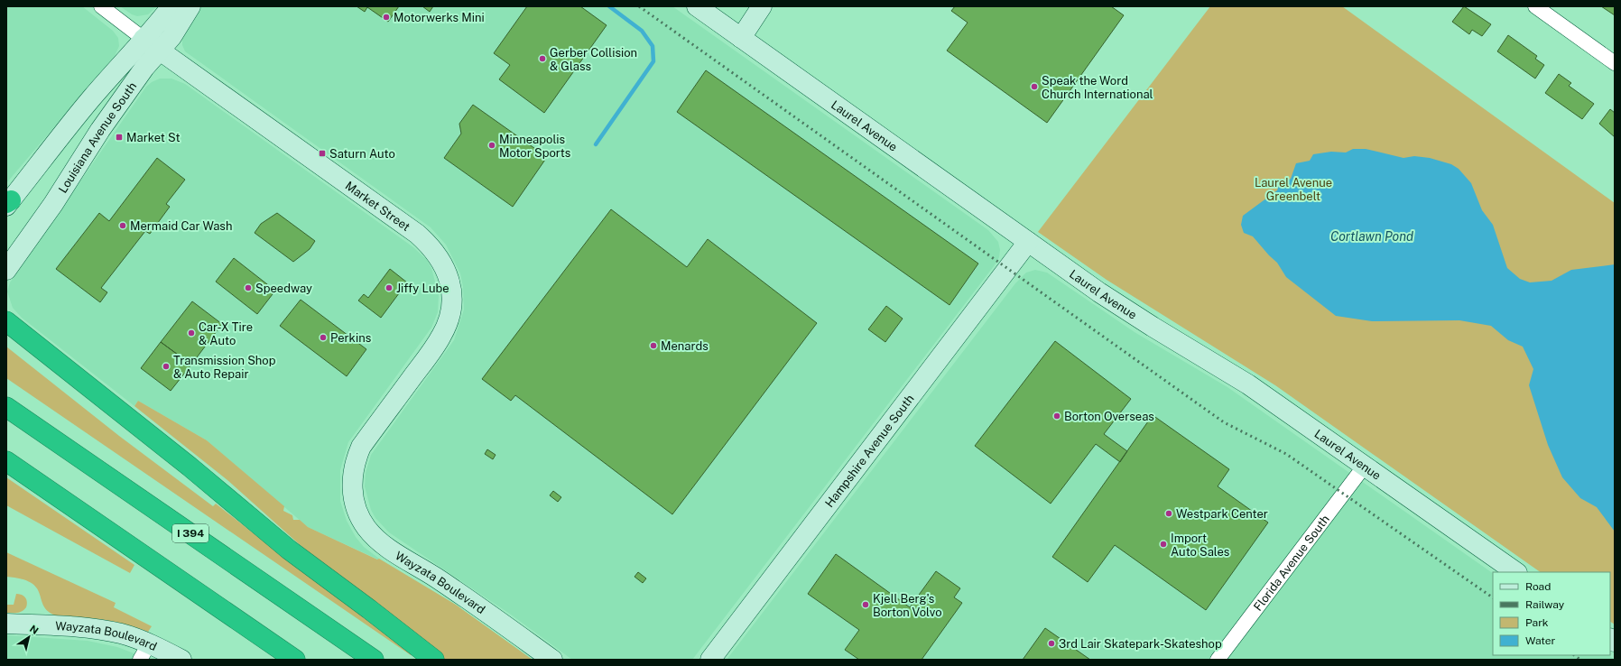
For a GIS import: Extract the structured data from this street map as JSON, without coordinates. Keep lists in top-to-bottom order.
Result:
{
  "streets": {
    "highway": ["I 394"],
    "street": [
      "Laurel Avenue",
      "Louisiana Avenue South",
      "Market Street",
      "Hampshire Avenue South",
      "Florida Avenue South",
      "Wayzata Boulevard"
    ]
  },
  "crossings": [
    ["Laurel Avenue", "Hampshire Avenue South"],
    ["Laurel Avenue", "Florida Avenue South"],
    ["Louisiana Avenue South", "Market Street"],
    ["Market Street", "Wayzata Boulevard"]
  ],
  "water": ["Cortlawn Pond"],
  "parks": ["Laurel Avenue Greenbelt"],
  "places": {
    "other": [
      "Motorwerks Mini",
      "Gerber Collision & Glass",
      "Speak the Word Church International",
      "Minneapolis Motor Sports",
      "Mermaid Car Wash",
      "Speedway",
      "Jiffy Lube",
      "Car-X Tire & Auto",
      "Perkins",
      "Menards",
      "Transmission Shop & Auto Repair",
      "Borton Overseas",
      "Westpark Center",
      "Import Auto Sales",
      "Kjell Berg's Borton Volvo",
      "3rd Lair Skatepark-Skateshop"
    ],
    "transit": ["Market St", "Saturn Auto"]
  },
  "legend": [
    "Road",
    "Railway",
    "Park",
    "Water"
  ],
  "north": "top right"
}
